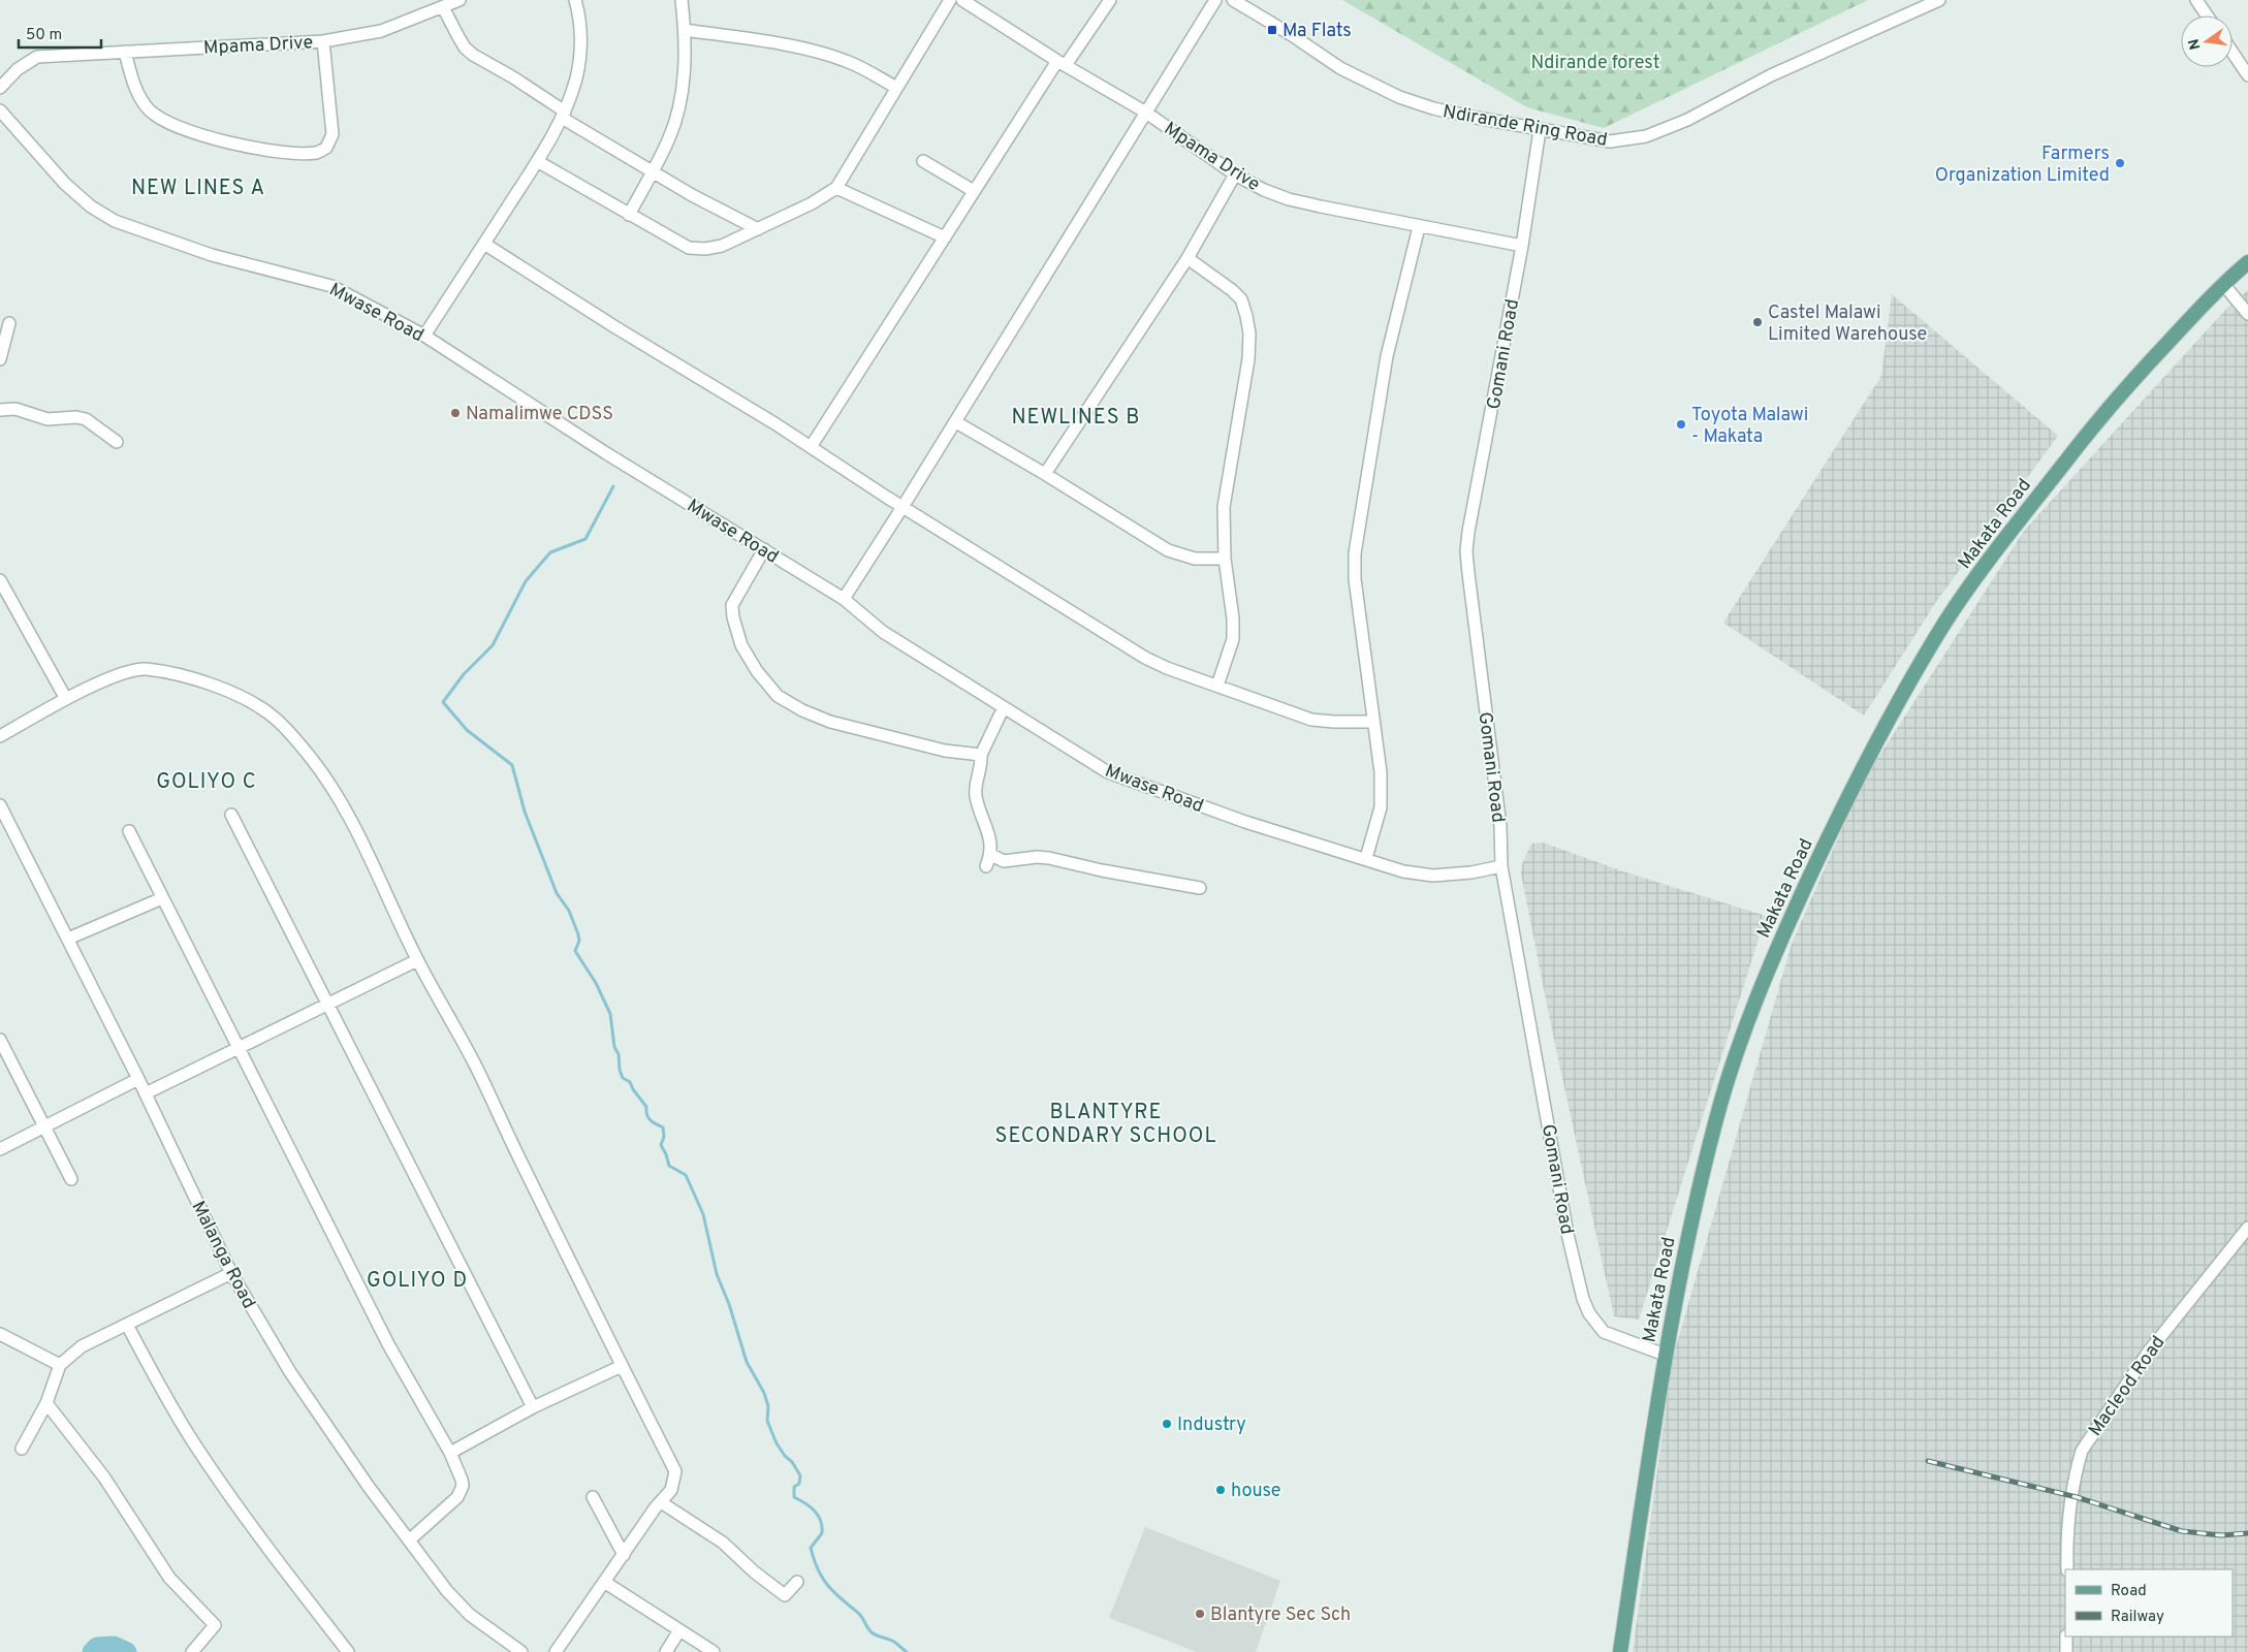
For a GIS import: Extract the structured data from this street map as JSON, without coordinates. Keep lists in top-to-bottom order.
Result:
{
  "streets": {
    "main road": ["Makata Road"],
    "street": [
      "Mpama Drive",
      "Ndirande Ring Road",
      "Mwase Road",
      "Gomani Road",
      "Malanga Road",
      "Macleod Road"
    ]
  },
  "crossings": [
    ["Mpama Drive", "Gomani Road"],
    ["Ndirande Ring Road", "Gomani Road"],
    ["Mwase Road", "Gomani Road"],
    ["Gomani Road", "Makata Road"]
  ],
  "districts": [
    "NEW LINES A",
    "NEWLINES B",
    "GOLIYO C",
    "BLANTYRE SECONDARY SCHOOL",
    "GOLIYO D"
  ],
  "parks": ["Ndirande forest"],
  "places": {
    "transit": ["Ma Flats"],
    "other": [
      "Farmers Organization Limited",
      "Castel Malawi Limited Warehouse",
      "Namalimwe CDSS",
      "Toyota Malawi - Makata",
      "Industry",
      "house",
      "Blantyre Sec Sch"
    ]
  },
  "legend": ["Road", "Railway"],
  "scale_bar": "50 m",
  "north": "left"
}
